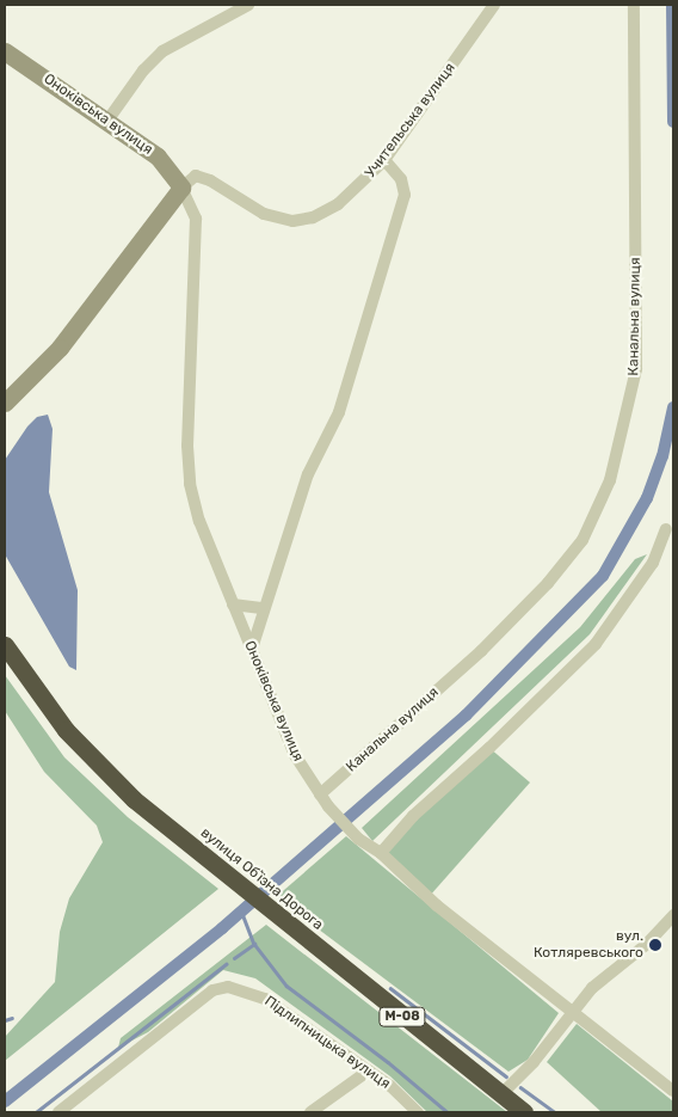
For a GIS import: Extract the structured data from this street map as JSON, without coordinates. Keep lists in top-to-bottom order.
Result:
{
  "streets": {
    "highway": ["вулиця Обʼїзна Дорога", "М-08"],
    "street": [
      "Оноківська вулиця",
      "Учительська вулиця",
      "Канальна вулиця",
      "Підлипницька вулиця"
    ]
  },
  "crossings": [
    ["Оноківська вулиця", "Учительська вулиця"],
    ["Оноківська вулиця", "Канальна вулиця"]
  ],
  "places": ["вул. Котляревського"]
}
